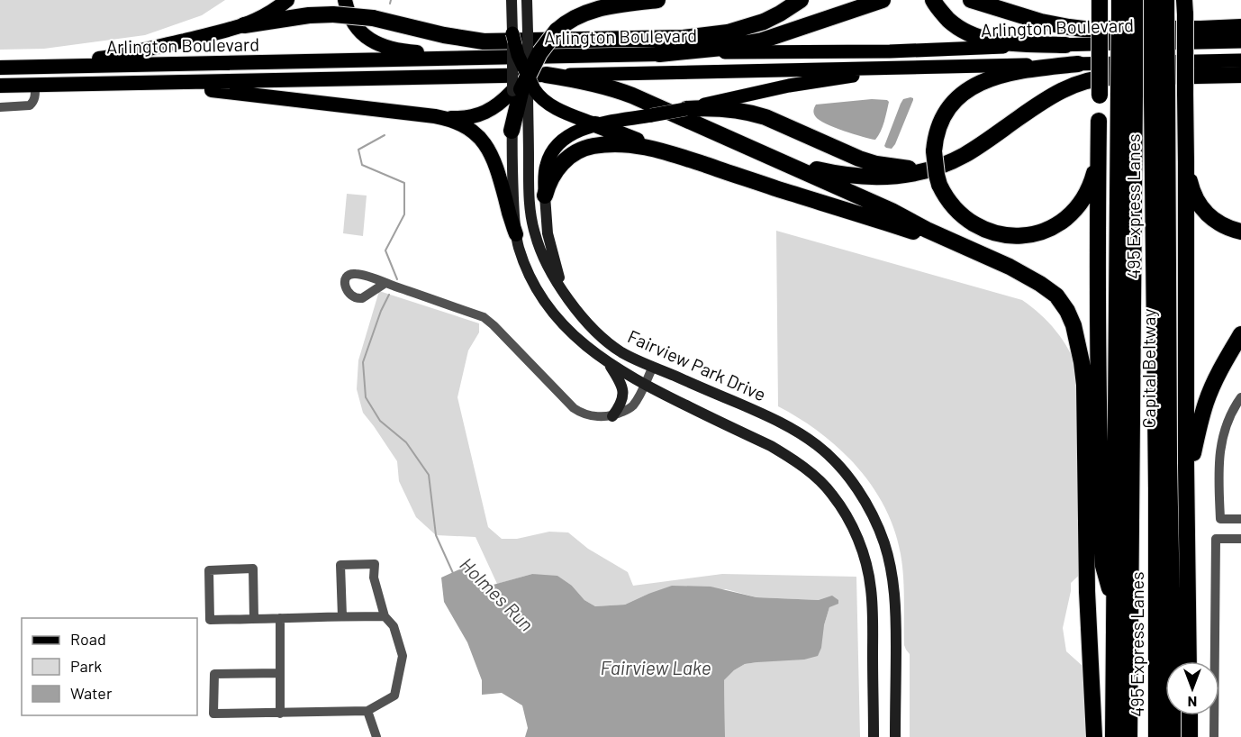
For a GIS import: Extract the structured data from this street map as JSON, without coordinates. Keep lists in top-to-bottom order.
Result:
{
  "streets": {
    "highway": ["Arlington Boulevard", "495 Express Lanes", "Capital Beltway"],
    "main road": ["Fairview Park Drive"]
  },
  "crossings": [
    ["495 Express Lanes", "Capital Beltway"]
  ],
  "water": ["Holmes Run", "Fairview Lake"],
  "legend": ["Road", "Park", "Water"],
  "north": "bottom"
}
